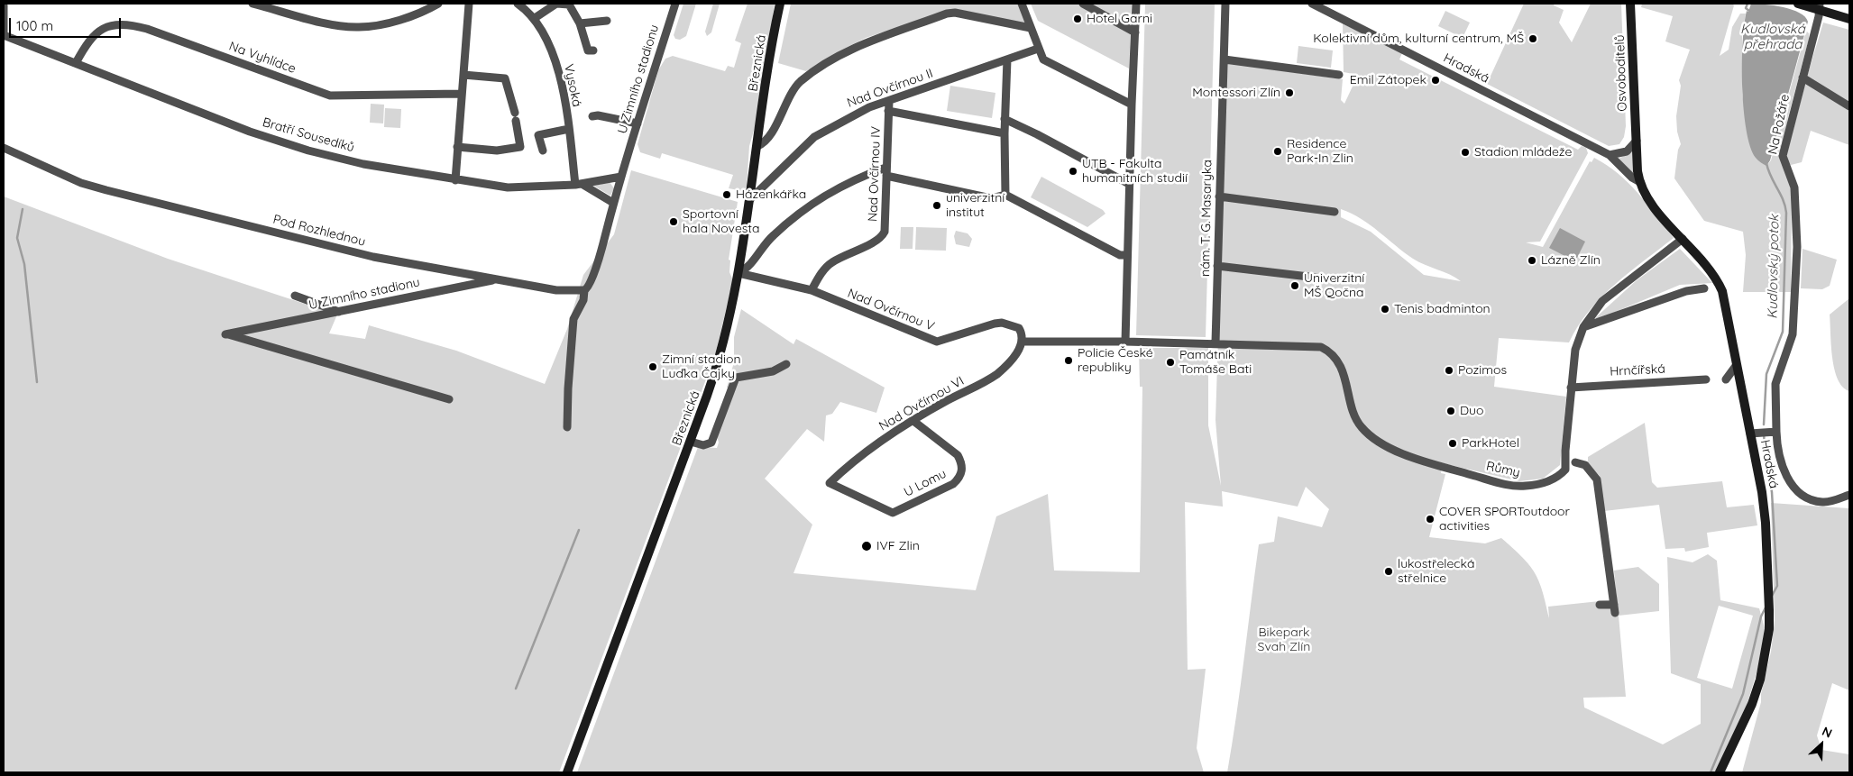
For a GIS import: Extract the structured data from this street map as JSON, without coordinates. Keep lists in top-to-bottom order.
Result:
{
  "streets": {
    "street": [
      "Na Vyhlídce",
      "Březnická",
      "Hradská",
      "Osvoboditelů",
      "U Zimního stadionu",
      "Vysoká",
      "Nad Ovčírnou II",
      "Na Požáře",
      "Bratří Sousedíků",
      "Nad Ovčírnou IV",
      "nám. T. G. Masaryka",
      "Pod Rozhlednou",
      "Nad Ovčírnou V",
      "Hrnčířská",
      "Nad Ovčírnou VI",
      "Růmy",
      "U Lomu"
    ]
  },
  "crossings": [
    ["Na Vyhlídce", "Bratří Sousedíků"],
    ["Březnická", "Nad Ovčírnou II"],
    ["Březnická", "Nad Ovčírnou V"],
    ["Hradská", "Osvoboditelů"],
    ["Hradská", "Na Požáře"],
    ["Hradská", "Růmy"],
    ["U Zimního stadionu", "Bratří Sousedíků"],
    ["U Zimního stadionu", "Pod Rozhlednou"],
    ["Vysoká", "Bratří Sousedíků"],
    ["Nad Ovčírnou II", "Nad Ovčírnou IV"],
    ["Nad Ovčírnou IV", "Nad Ovčírnou V"],
    ["nám. T. G. Masaryka", "Růmy"],
    ["Nad Ovčírnou V", "Nad Ovčírnou VI"],
    ["Hrnčířská", "Růmy"],
    ["Nad Ovčírnou VI", "U Lomu"]
  ],
  "water": ["Kudlovská přehrada", "Kudlovský potok"],
  "parks": ["Bikepark Svah Zlín"],
  "places": [
    "Hotel Garni",
    "Kolektivní dům, kulturní centrum, MŠ",
    "Emil Zátopek",
    "Montessori Zlín",
    "Residence Park-In Zlin",
    "Stadion mládeže",
    "UTB - Fakulta humanitních studií",
    "Házenkářka",
    "univerzitní institut",
    "Sportovní hala Novesta",
    "Lázně Zlín",
    "Univerzitní MŠ Qočna",
    "Tenis badminton",
    "Policie České republiky",
    "Památník Tomáše Bati",
    "Zimní stadion Luďka Čajky",
    "Pozimos",
    "Duo",
    "ParkHotel",
    "COVER SPORToutdoor activities",
    "IVF Zlin",
    "lukostřelecká střelnice"
  ],
  "scale_bar": "100 m",
  "north": "top right"
}
